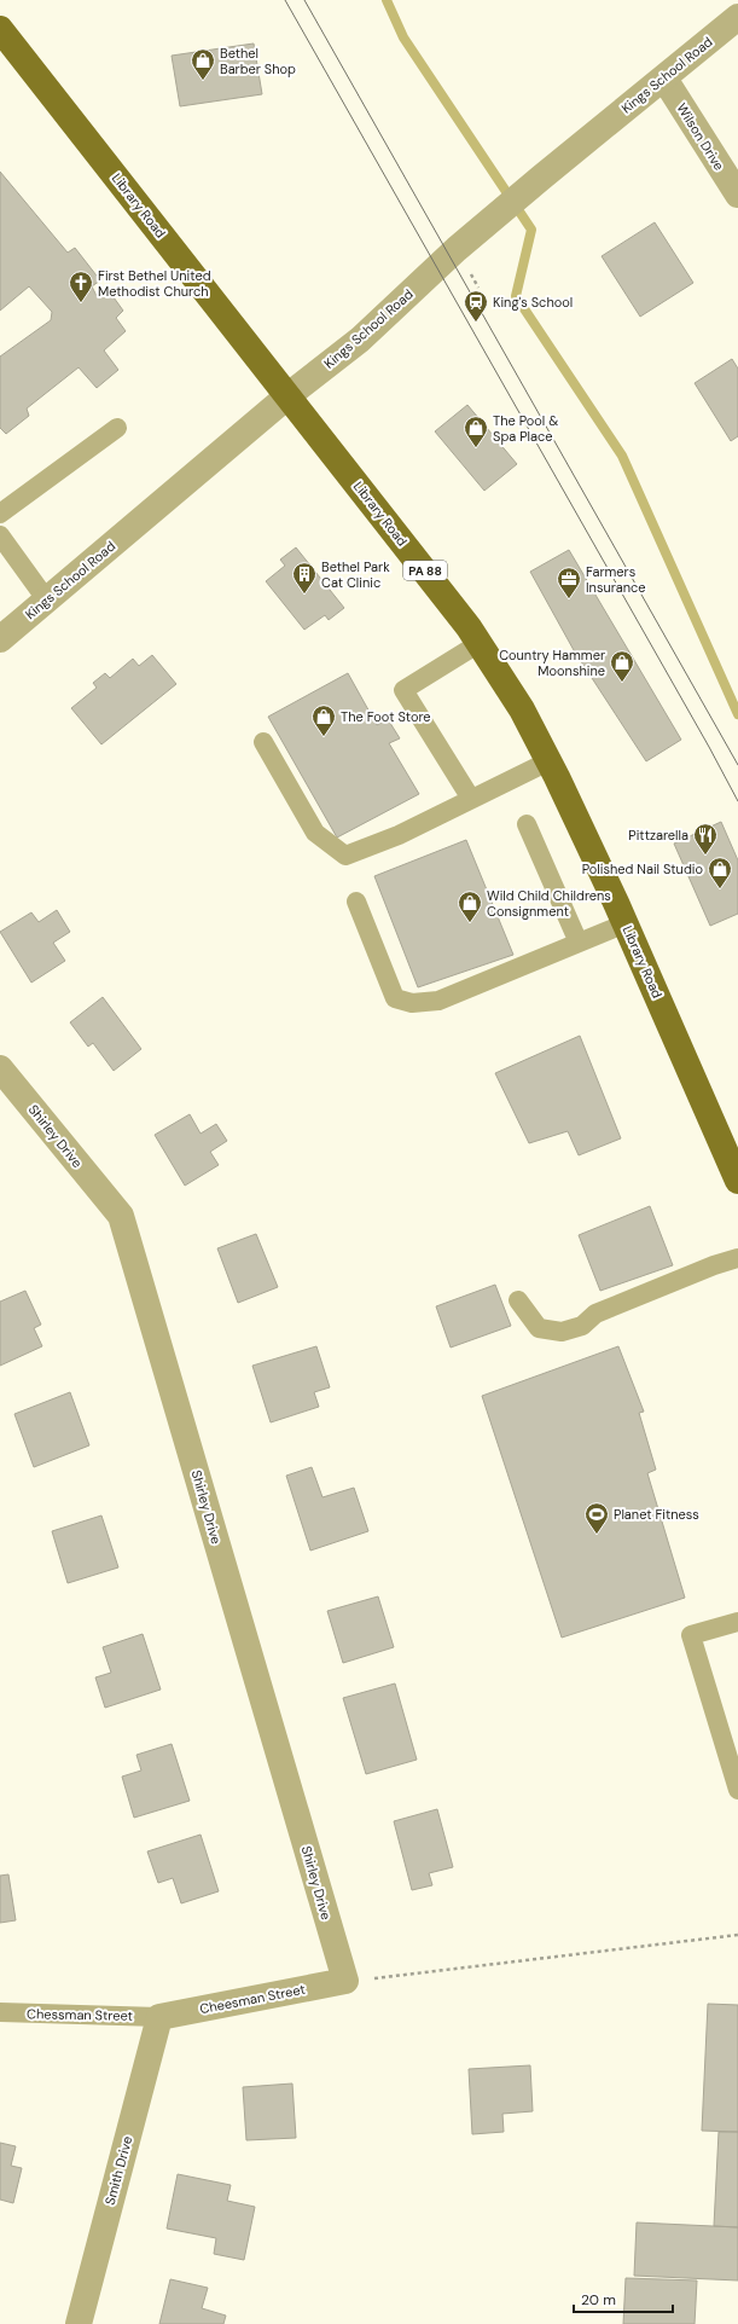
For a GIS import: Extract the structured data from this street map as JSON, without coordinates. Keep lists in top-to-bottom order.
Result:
{
  "streets": {
    "main road": ["Library Road", "PA 88"],
    "street": [
      "Kings School Road",
      "Wilson Drive",
      "Shirley Drive",
      "Cheesman Street",
      "Smith Drive"
    ],
    "lane": ["Chessman Street"]
  },
  "crossings": [
    ["Kings School Road", "Wilson Drive"],
    ["Kings School Road", "Library Road"],
    ["Shirley Drive", "Cheesman Street"],
    ["Cheesman Street", "Chessman Street"],
    ["Cheesman Street", "Smith Drive"],
    ["Chessman Street", "Smith Drive"]
  ],
  "places": {
    "shop": [
      "Bethel Barber Shop",
      "The Pool & Spa Place",
      "Country Hammer Moonshine",
      "The Foot Store",
      "Polished Nail Studio",
      "Wild Child Childrens Consignment"
    ],
    "church": ["First Bethel United Methodist Church"],
    "station": ["King's School"],
    "building": ["Bethel Park Cat Clinic"],
    "office": ["Farmers Insurance"],
    "restaurant": ["Pittzarella"],
    "sports": ["Planet Fitness"]
  },
  "scale_bar": "20 m"
}
